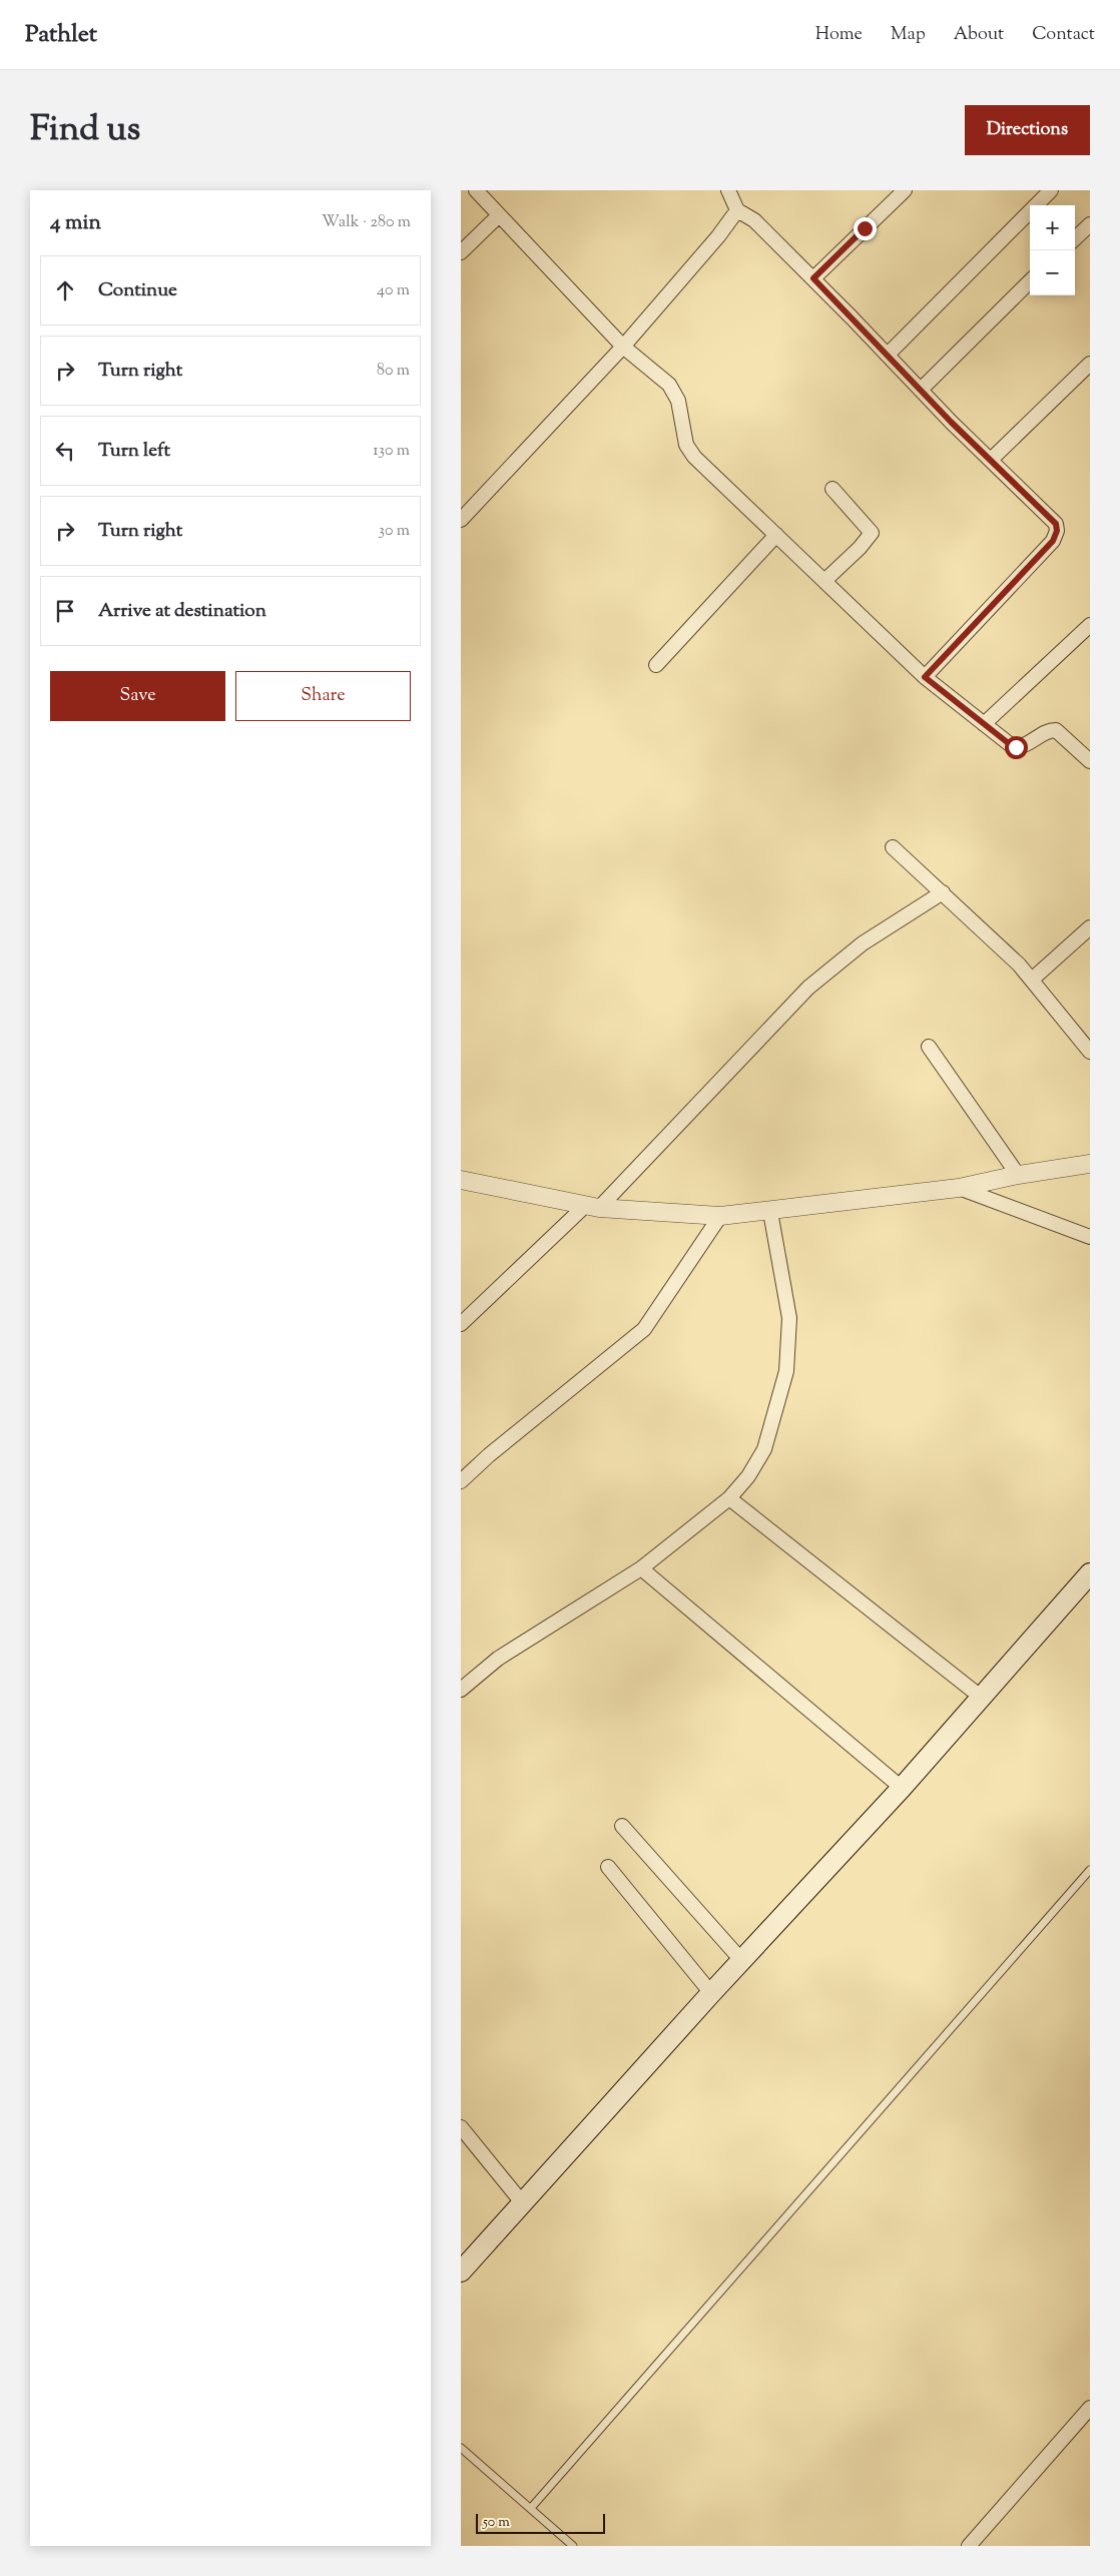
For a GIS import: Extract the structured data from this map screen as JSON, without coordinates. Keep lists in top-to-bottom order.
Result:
{
  "scale_bar": "50 m",
  "page": {
    "header": "Pathlet",
    "nav": [
      "Home",
      "Map",
      "About",
      "Contact"
    ],
    "title": "Find us",
    "buttons": [
      "Directions",
      ["Save", "Share"]
    ],
    "heading": ["4 min", "Walk · 280 m"],
    "map_buttons": ["+", "−"],
    "list": [
      ["Continue", "40 m"],
      ["Turn right", "80 m"],
      ["Turn left", "130 m"],
      ["Turn right", "30 m"],
      "Arrive at destination"
    ],
    "scale": "50 m"
  }
}
